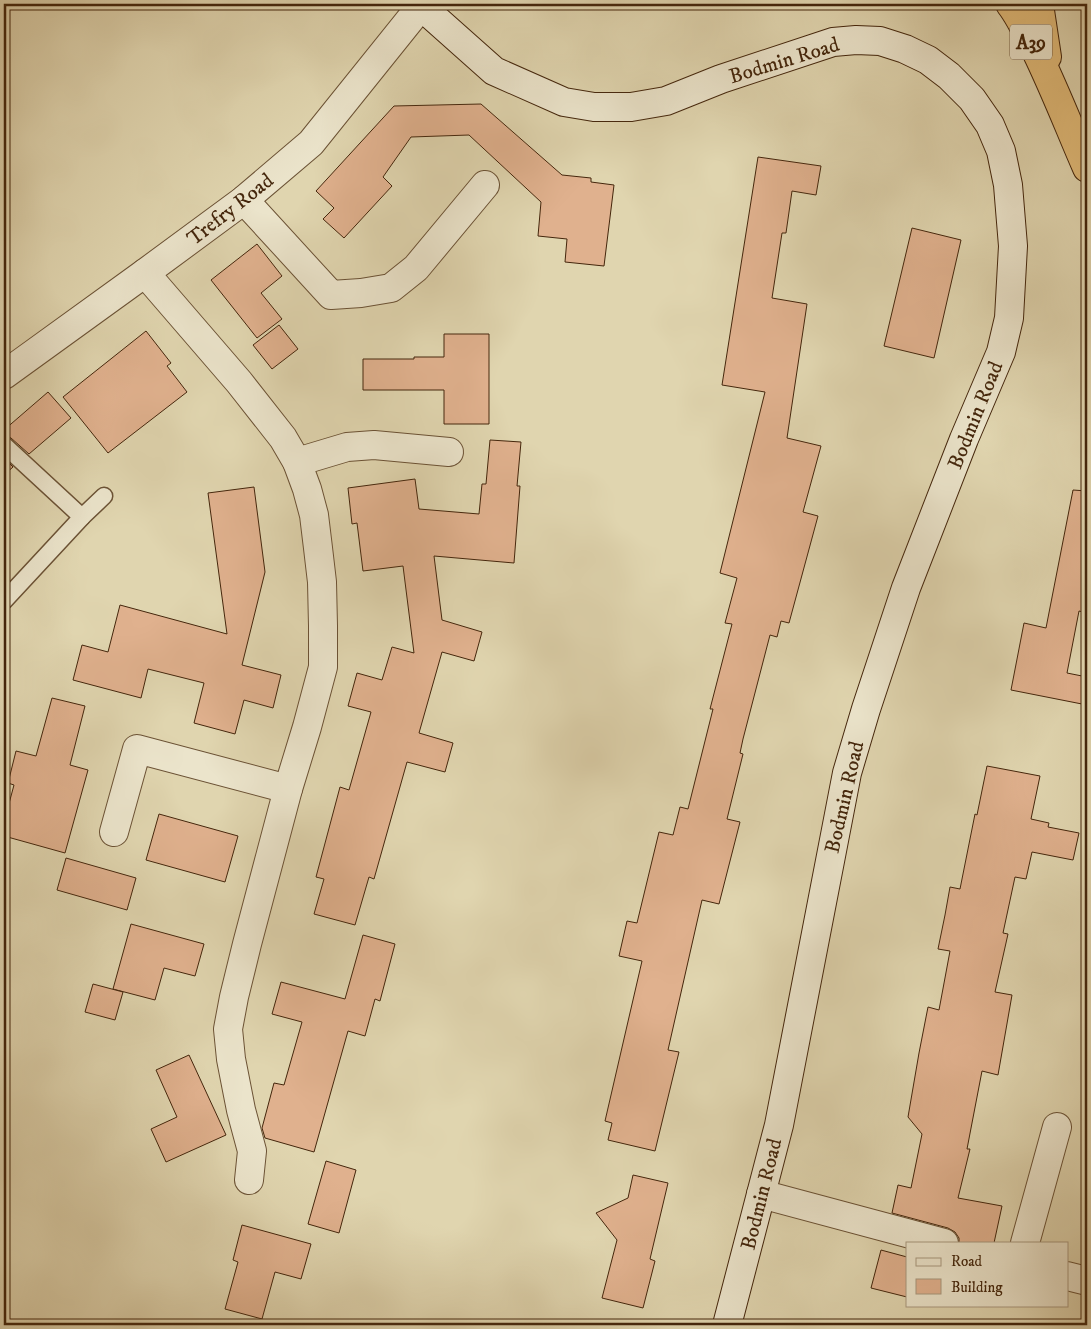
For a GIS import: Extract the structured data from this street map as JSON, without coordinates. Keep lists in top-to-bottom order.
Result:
{
  "streets": {
    "highway": ["A39"],
    "street": ["Bodmin Road", "Trefry Road"]
  },
  "crossings": [
    ["Bodmin Road", "Trefry Road"]
  ],
  "legend": ["Road", "Building"]
}
